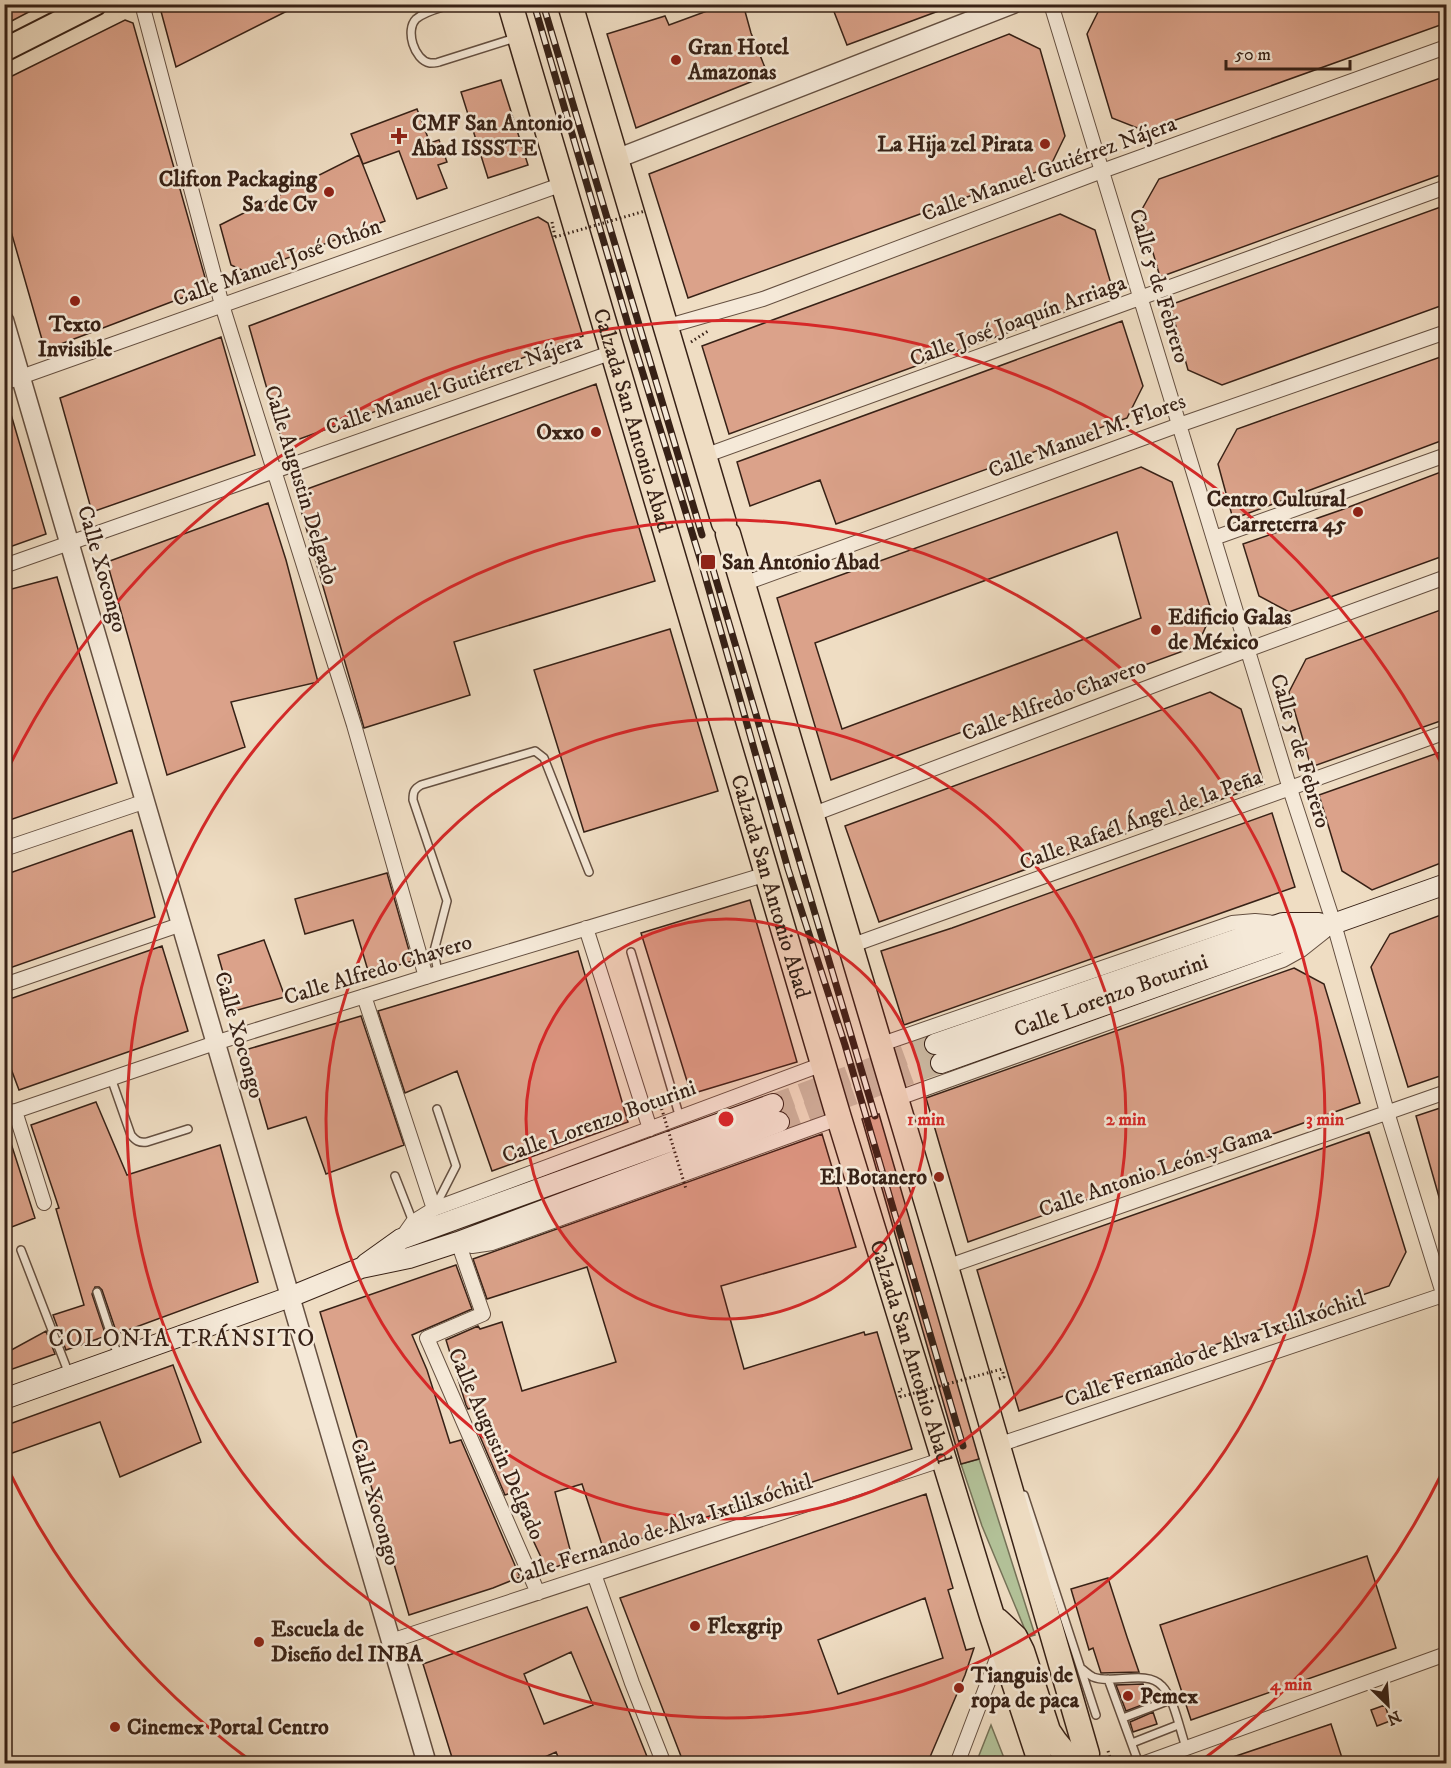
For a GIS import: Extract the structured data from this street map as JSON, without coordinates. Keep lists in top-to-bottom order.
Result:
{
  "streets": {
    "highway": ["Calzada San Antonio Abad"],
    "main road": ["Calle Lorenzo Boturini"],
    "street": [
      "Calle Manuel Gutiérrez Nájera",
      "Calle Manuel José Othón",
      "Calle 5 de Febrero",
      "Calle José Joaquín Arriaga",
      "Calle Manuel M. Flores",
      "Calle Augustin Delgado",
      "Calle Xocongo",
      "Calle Alfredo Chavero",
      "Calle Rafaél Ángel de la Peña",
      "Calle Antonio León y Gama",
      "Calle Fernando de Alva Ixtlilxóchitl"
    ]
  },
  "crossings": [
    ["Calle Manuel Gutiérrez Nájera", "Calle 5 de Febrero"],
    ["Calle Manuel Gutiérrez Nájera", "Calzada San Antonio Abad"],
    ["Calle Manuel Gutiérrez Nájera", "Calle Augustin Delgado"],
    ["Calle Manuel Gutiérrez Nájera", "Calle Xocongo"],
    ["Calle Manuel José Othón", "Calzada San Antonio Abad"],
    ["Calle Manuel José Othón", "Calle Augustin Delgado"],
    ["Calle Manuel José Othón", "Calle Xocongo"],
    ["Calle 5 de Febrero", "Calle José Joaquín Arriaga"],
    ["Calle 5 de Febrero", "Calle Manuel M. Flores"],
    ["Calle 5 de Febrero", "Calle Alfredo Chavero"],
    ["Calle 5 de Febrero", "Calle Rafaél Ángel de la Peña"],
    ["Calle 5 de Febrero", "Calle Lorenzo Boturini"],
    ["Calle 5 de Febrero", "Calle Antonio León y Gama"],
    ["Calle 5 de Febrero", "Calle Fernando de Alva Ixtlilxóchitl"],
    ["Calzada San Antonio Abad", "Calle Alfredo Chavero"],
    ["Calzada San Antonio Abad", "Calle Lorenzo Boturini"],
    ["Calzada San Antonio Abad", "Calle Fernando de Alva Ixtlilxóchitl"],
    ["Calle Augustin Delgado", "Calle Alfredo Chavero"],
    ["Calle Augustin Delgado", "Calle Lorenzo Boturini"],
    ["Calle Augustin Delgado", "Calle Fernando de Alva Ixtlilxóchitl"],
    ["Calle Xocongo", "Calle Alfredo Chavero"],
    ["Calle Xocongo", "Calle Lorenzo Boturini"],
    ["Calle Xocongo", "Calle Fernando de Alva Ixtlilxóchitl"]
  ],
  "districts": ["COLONIA TRÁNSITO"],
  "places": {
    "other": [
      "Gran Hotel Amazonas",
      "La Hija zel Pirata",
      "Clifton Packaging Sa de Cv",
      "Texto Invisible",
      "Oxxo",
      "Centro Cultural Carreterra 45",
      "Edificio Galas de México",
      "El Botanero",
      "Flexgrip",
      "Escuela de Diseño del INBA",
      "Tianguis de ropa de paca",
      "Pemex",
      "Cinemex Portal Centro"
    ],
    "health": ["CMF San Antonio Abad ISSSTE"],
    "transit": ["San Antonio Abad"]
  },
  "scale_bar": "50 m",
  "north": "bottom right",
  "rings": [
    "1 min",
    "2 min",
    "3 min",
    "4 min"
  ]
}
